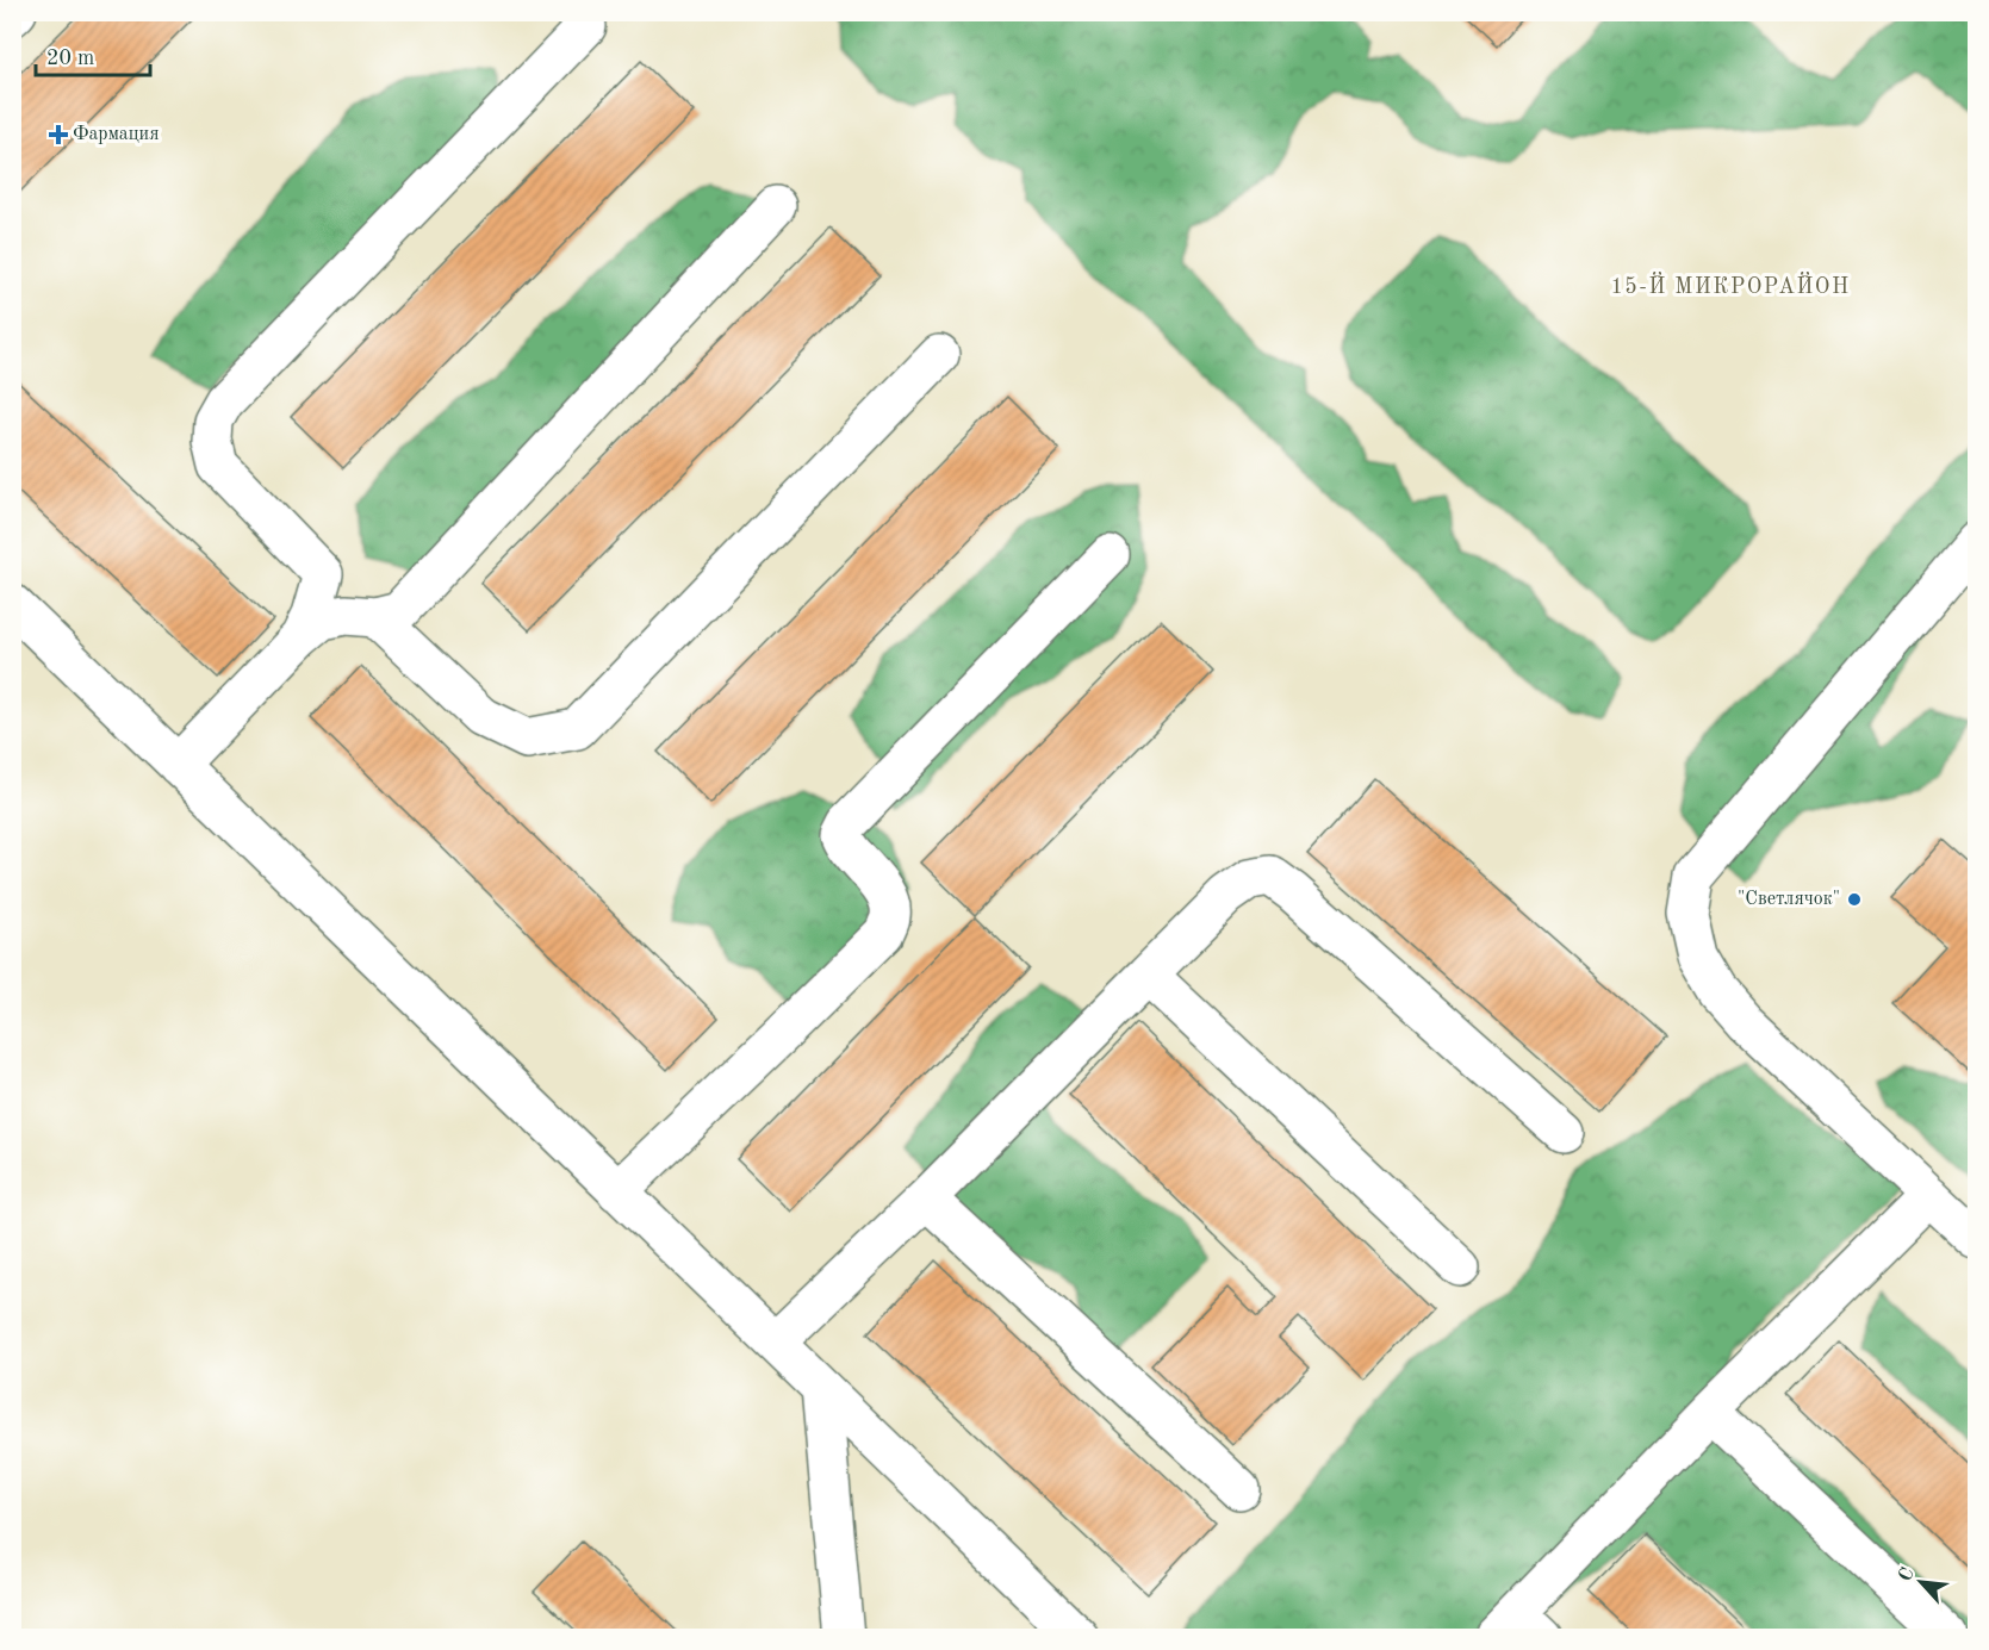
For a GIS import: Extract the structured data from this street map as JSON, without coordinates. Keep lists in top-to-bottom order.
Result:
{
  "districts": ["15-Й МИКРОРАЙОН"],
  "places": {
    "health": ["Фармация"],
    "other": ["\"Светлячок\""]
  },
  "scale_bar": "20 m",
  "north": "top left"
}
